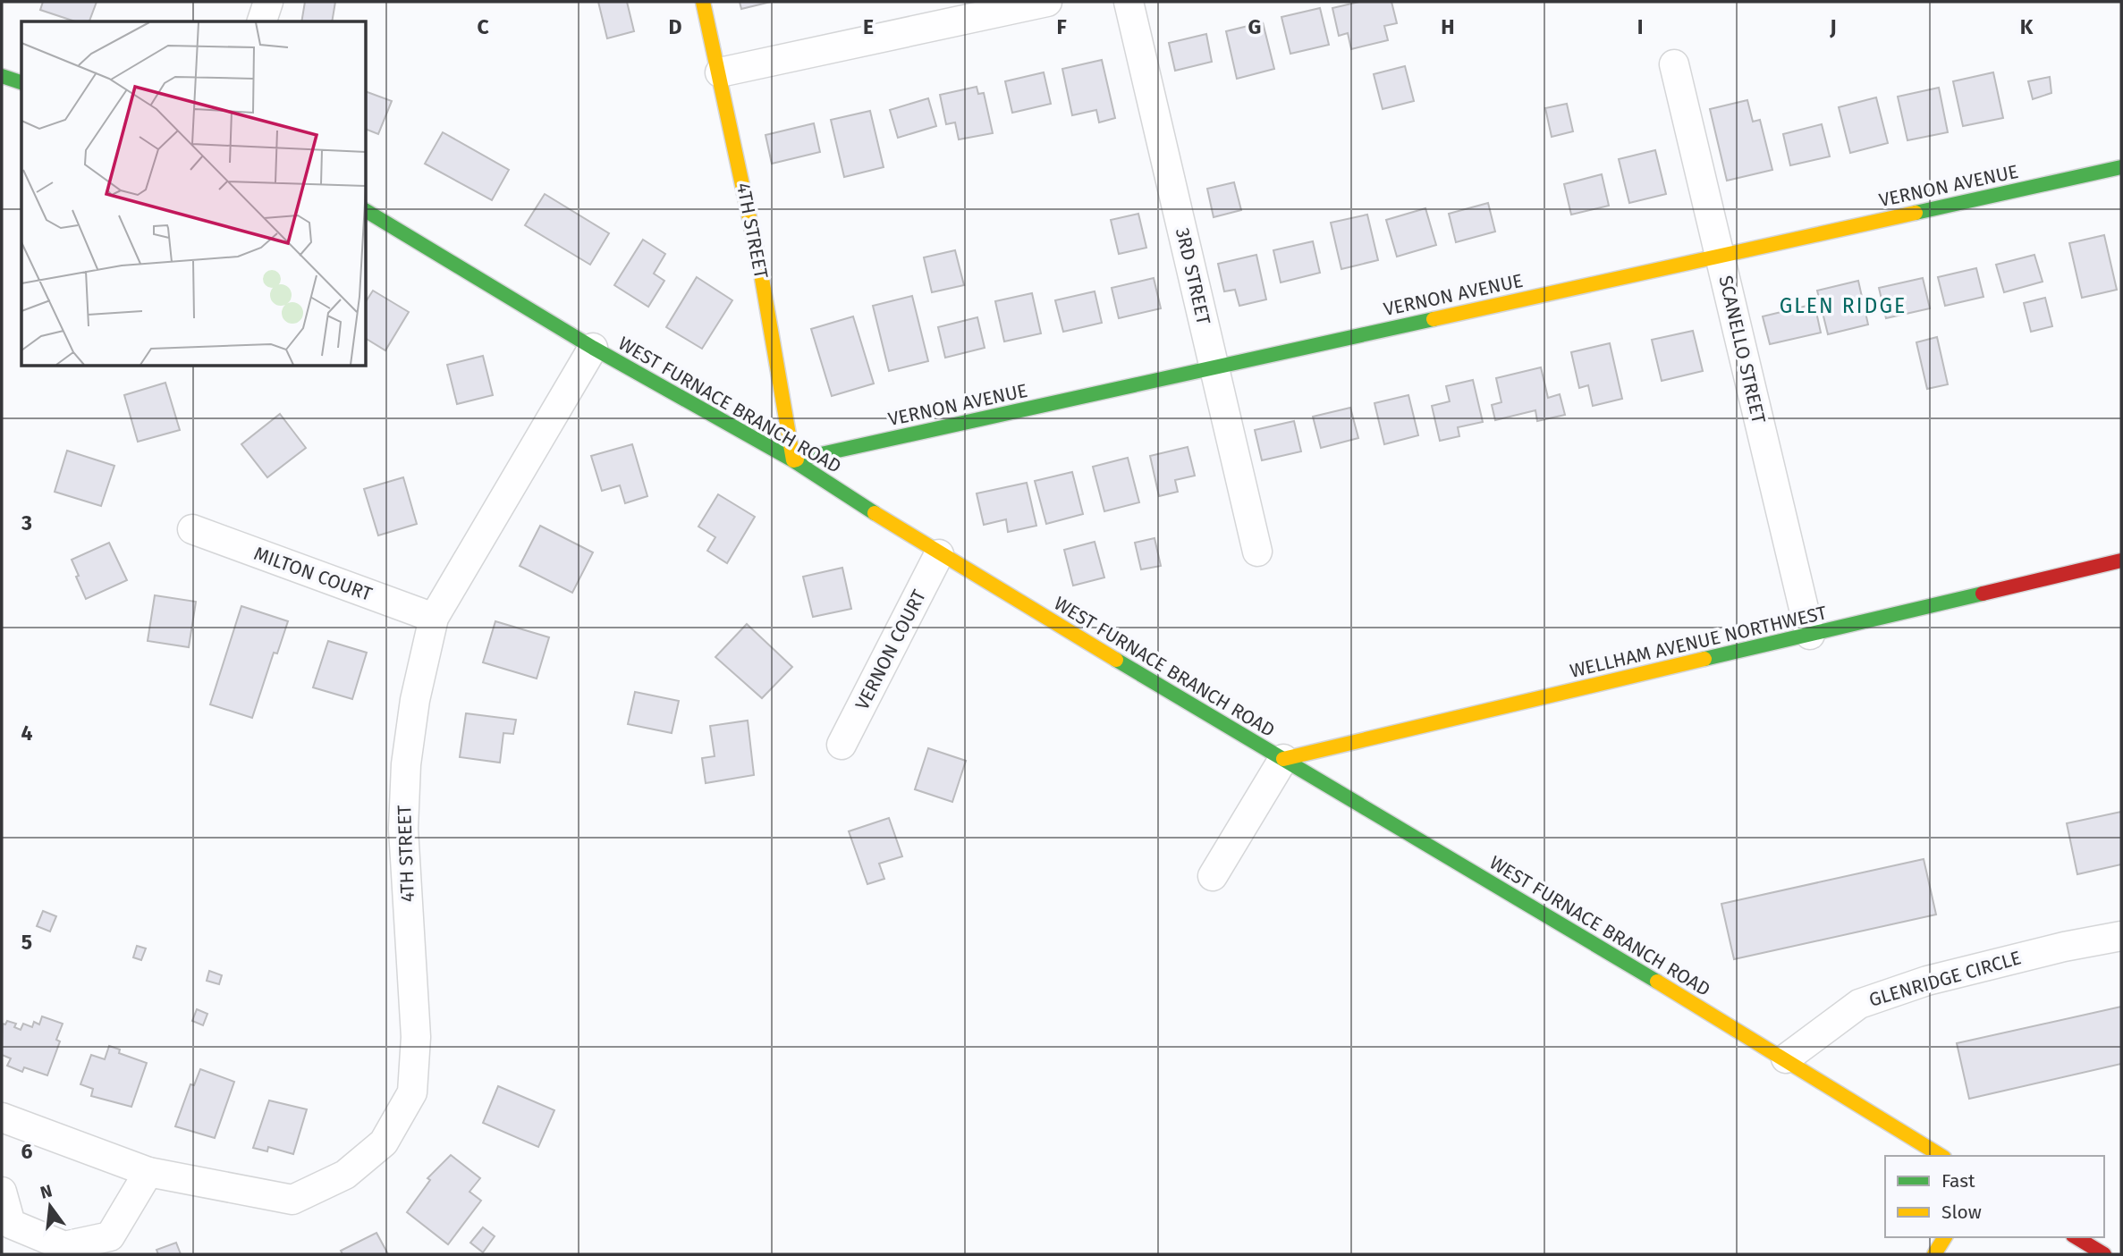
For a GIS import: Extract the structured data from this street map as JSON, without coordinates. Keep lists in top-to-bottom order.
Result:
{
  "streets": {
    "street": [
      "VERNON AVENUE",
      "4TH STREET",
      "3RD STREET",
      "SCANELLO STREET",
      "WEST FURNACE BRANCH ROAD",
      "MILTON COURT",
      "WELLHAM AVENUE NORTHWEST",
      "VERNON COURT",
      "GLENRIDGE CIRCLE"
    ]
  },
  "crossings": [
    ["VERNON AVENUE", "4TH STREET"],
    ["VERNON AVENUE", "3RD STREET"],
    ["VERNON AVENUE", "SCANELLO STREET"],
    ["VERNON AVENUE", "WEST FURNACE BRANCH ROAD"],
    ["4TH STREET", "WEST FURNACE BRANCH ROAD"],
    ["4TH STREET", "MILTON COURT"],
    ["SCANELLO STREET", "WELLHAM AVENUE NORTHWEST"],
    ["WEST FURNACE BRANCH ROAD", "WELLHAM AVENUE NORTHWEST"],
    ["WEST FURNACE BRANCH ROAD", "VERNON COURT"],
    ["WEST FURNACE BRANCH ROAD", "GLENRIDGE CIRCLE"]
  ],
  "districts": ["GLEN RIDGE"],
  "legend": ["Fast", "Slow"],
  "north": "top",
  "grid": {
    "columns": [
      "C",
      "D",
      "E",
      "F",
      "G",
      "H",
      "I",
      "J",
      "K"
    ],
    "rows": [
      "3",
      "4",
      "5",
      "6"
    ]
  }
}
